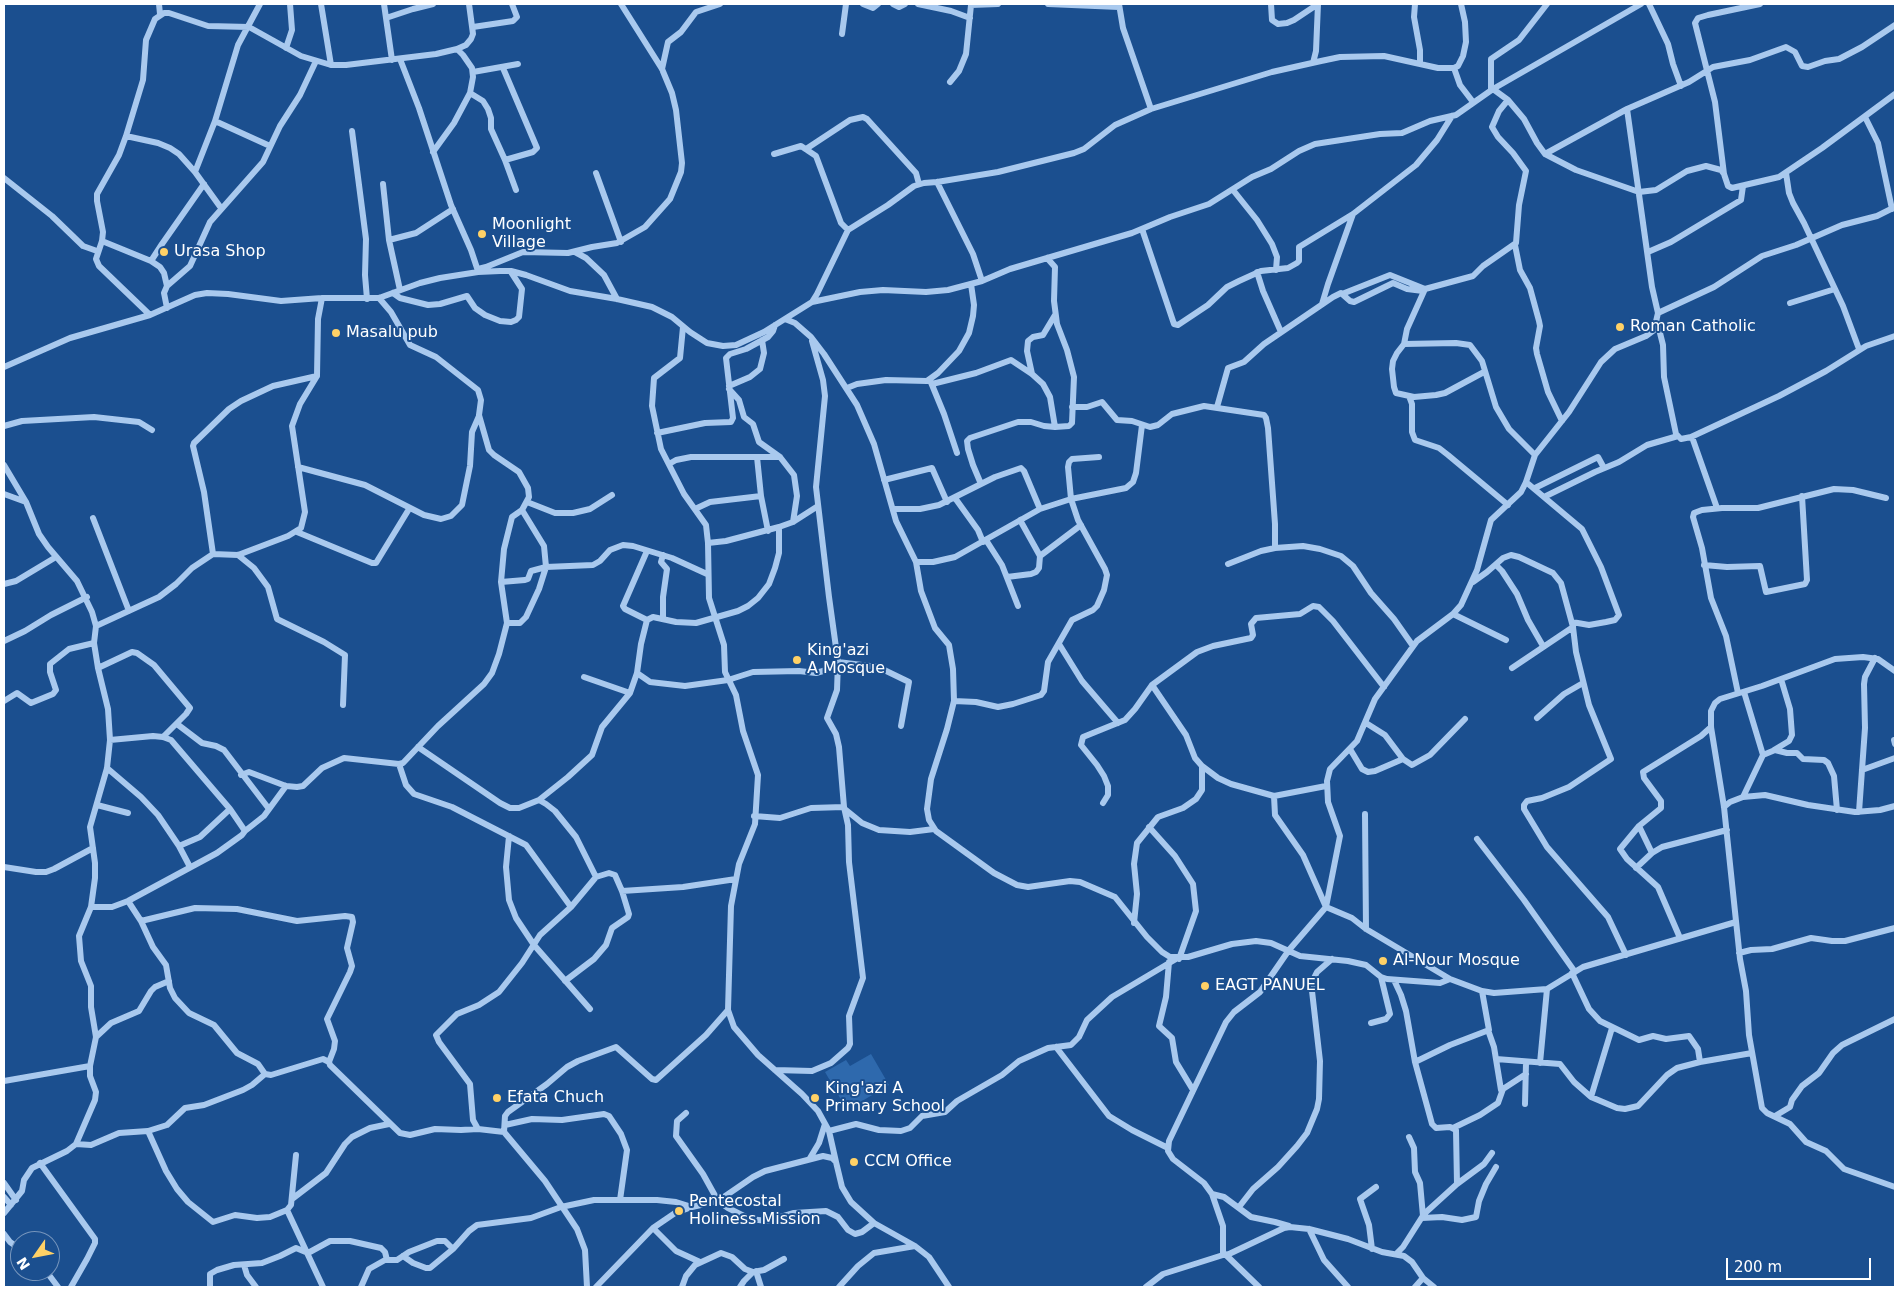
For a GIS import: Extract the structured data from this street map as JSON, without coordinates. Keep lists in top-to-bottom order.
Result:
{
  "places": [
    "Moonlight Village",
    "Urasa Shop",
    "Roman Catholic",
    "Masalu pub",
    "King'azi A Mosque",
    "Al-Nour Mosque",
    "EAGT PANUEL",
    "Efata Chuch",
    "King'azi A Primary School",
    "CCM Office",
    "Pentecostal Holiness Mission"
  ],
  "scale_bar": "200 m",
  "north": "bottom left"
}
